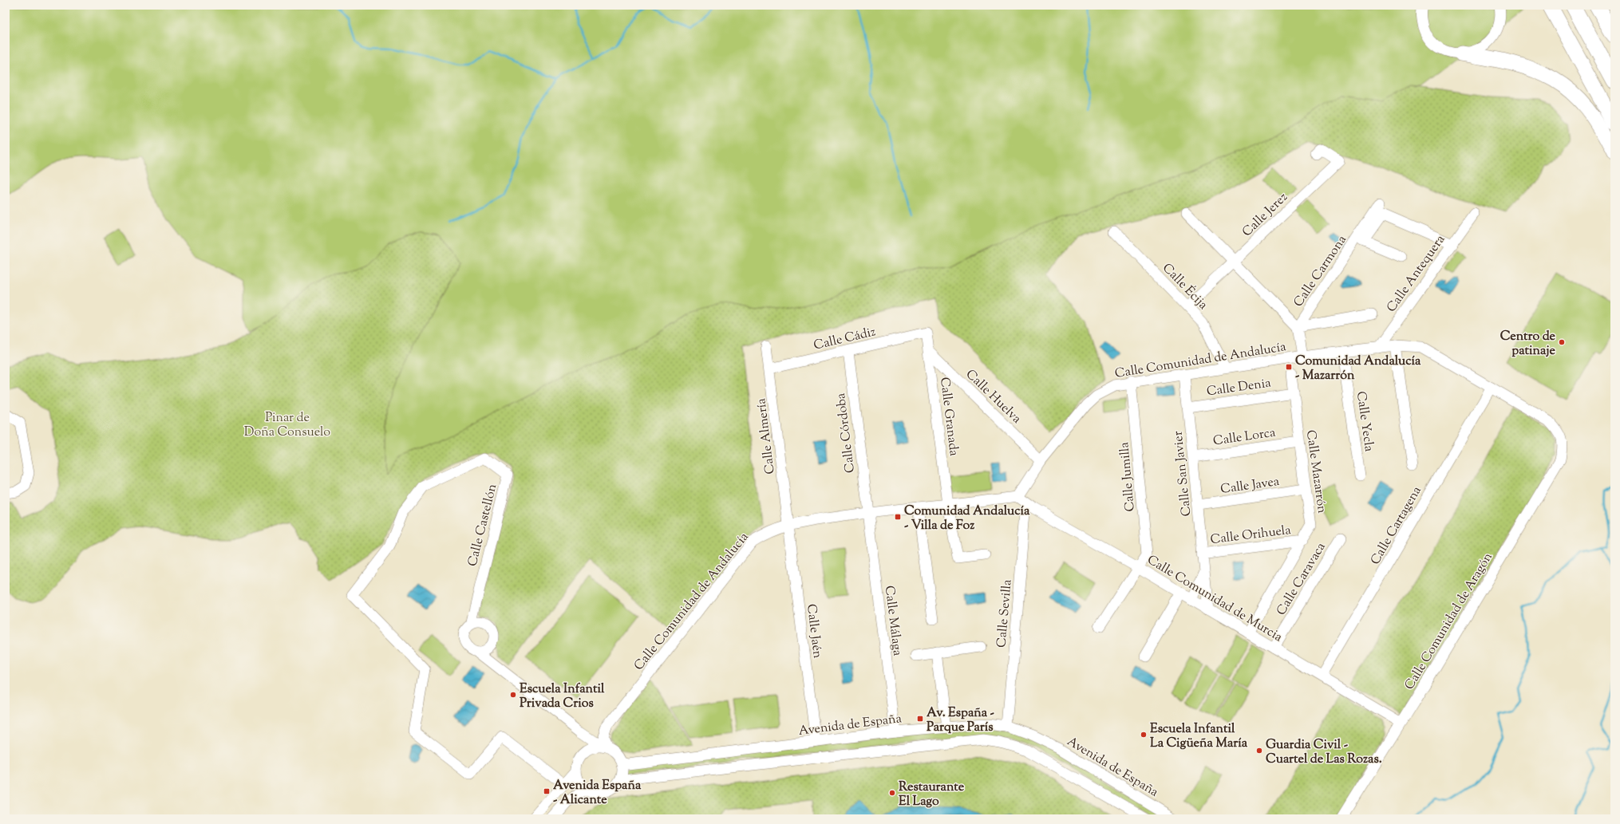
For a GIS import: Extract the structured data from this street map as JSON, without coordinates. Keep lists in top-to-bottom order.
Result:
{
  "streets": {
    "street": [
      "Calle Jerez",
      "Calle Carmona",
      "Calle Antequera",
      "Calle Écija",
      "Calle Cádiz",
      "Calle Comunidad de Andalucía",
      "Calle Denia",
      "Calle Huelva",
      "Calle Granada",
      "Calle Yecla",
      "Calle Córdoba",
      "Calle Lorca",
      "Calle Almería",
      "Calle Mazarrón",
      "Calle San Javier",
      "Calle Jumilla",
      "Calle Javea",
      "Calle Castellón",
      "Calle Cartagena",
      "Calle Orihuela",
      "Calle Caravaca",
      "Calle Comunidad de Murcia",
      "Calle Sevilla",
      "Calle Málaga",
      "Calle Comunidad de Aragón",
      "Calle Jaén",
      "Avenida de España"
    ]
  },
  "crossings": [
    ["Calle Jerez", "Calle Écija"],
    ["Calle Carmona", "Calle Comunidad de Andalucía"],
    ["Calle Antequera", "Calle Comunidad de Andalucía"],
    ["Calle Écija", "Calle Comunidad de Andalucía"],
    ["Calle Cádiz", "Calle Granada"],
    ["Calle Cádiz", "Calle Córdoba"],
    ["Calle Cádiz", "Calle Almería"],
    ["Calle Comunidad de Andalucía", "Calle Huelva"],
    ["Calle Comunidad de Andalucía", "Calle Granada"],
    ["Calle Comunidad de Andalucía", "Calle Yecla"],
    ["Calle Comunidad de Andalucía", "Calle Córdoba"],
    ["Calle Comunidad de Andalucía", "Calle Almería"],
    ["Calle Comunidad de Andalucía", "Calle San Javier"],
    ["Calle Comunidad de Andalucía", "Calle Jumilla"],
    ["Calle Comunidad de Andalucía", "Calle Cartagena"],
    ["Calle Comunidad de Andalucía", "Calle Comunidad de Murcia"],
    ["Calle Comunidad de Andalucía", "Calle Málaga"],
    ["Calle Comunidad de Andalucía", "Calle Comunidad de Aragón"],
    ["Calle Comunidad de Andalucía", "Calle Jaén"],
    ["Calle Denia", "Calle Mazarrón"],
    ["Calle Denia", "Calle San Javier"],
    ["Calle Huelva", "Calle Granada"],
    ["Calle Córdoba", "Calle Málaga"],
    ["Calle Lorca", "Calle Mazarrón"],
    ["Calle Lorca", "Calle San Javier"],
    ["Calle Almería", "Calle Jaén"],
    ["Calle Mazarrón", "Calle Javea"],
    ["Calle Mazarrón", "Calle Orihuela"],
    ["Calle Mazarrón", "Calle Comunidad de Murcia"],
    ["Calle San Javier", "Calle Javea"],
    ["Calle San Javier", "Calle Orihuela"],
    ["Calle San Javier", "Calle Comunidad de Murcia"],
    ["Calle Jumilla", "Calle Comunidad de Murcia"],
    ["Calle Cartagena", "Calle Comunidad de Murcia"],
    ["Calle Caravaca", "Calle Comunidad de Murcia"],
    ["Calle Comunidad de Murcia", "Calle Sevilla"],
    ["Calle Comunidad de Murcia", "Calle Comunidad de Aragón"],
    ["Calle Sevilla", "Avenida de España"],
    ["Calle Málaga", "Avenida de España"],
    ["Calle Jaén", "Avenida de España"]
  ],
  "parks": ["Pinar de Doña Consuelo"],
  "places": {
    "other": [
      "Centro de patinaje",
      "Escuela Infantil Privada Crios",
      "Escuela Infantil La Cigüeña María",
      "Guardia Civil - Cuartel de Las Rozas.",
      "Restaurante El Lago"
    ],
    "transit": [
      "Comunidad Andalucía - Mazarrón",
      "Comunidad Andalucía - Villa de Foz",
      "Av. España - Parque París",
      "Avenida España - Alicante"
    ]
  }
}
